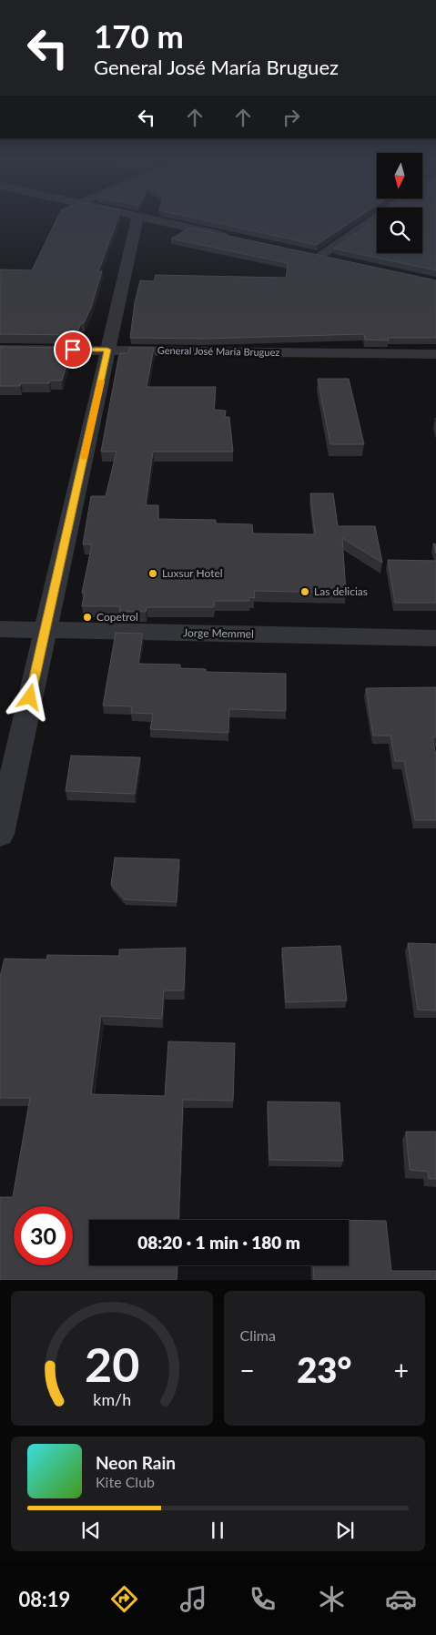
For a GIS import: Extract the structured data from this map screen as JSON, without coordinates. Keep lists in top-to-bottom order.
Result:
{
  "streets": {
    "street": ["General José María Bruguez", "Jorge Memmel"]
  },
  "places": ["Luxsur Hotel", "Las delicias", "Copetrol"],
  "north": "bottom",
  "page": {
    "turn": ["170 m", "General José María Bruguez"],
    "limit": "30",
    "trip": "08:20 · 1 min · 180 m",
    "tile": "Clima",
    "heat": ["−", "23°", "+"],
    "song": ["Neon Rain", "Kite Club"],
    "tabs": "08:19",
    "gauge": ["20", "km/h"]
  }
}
